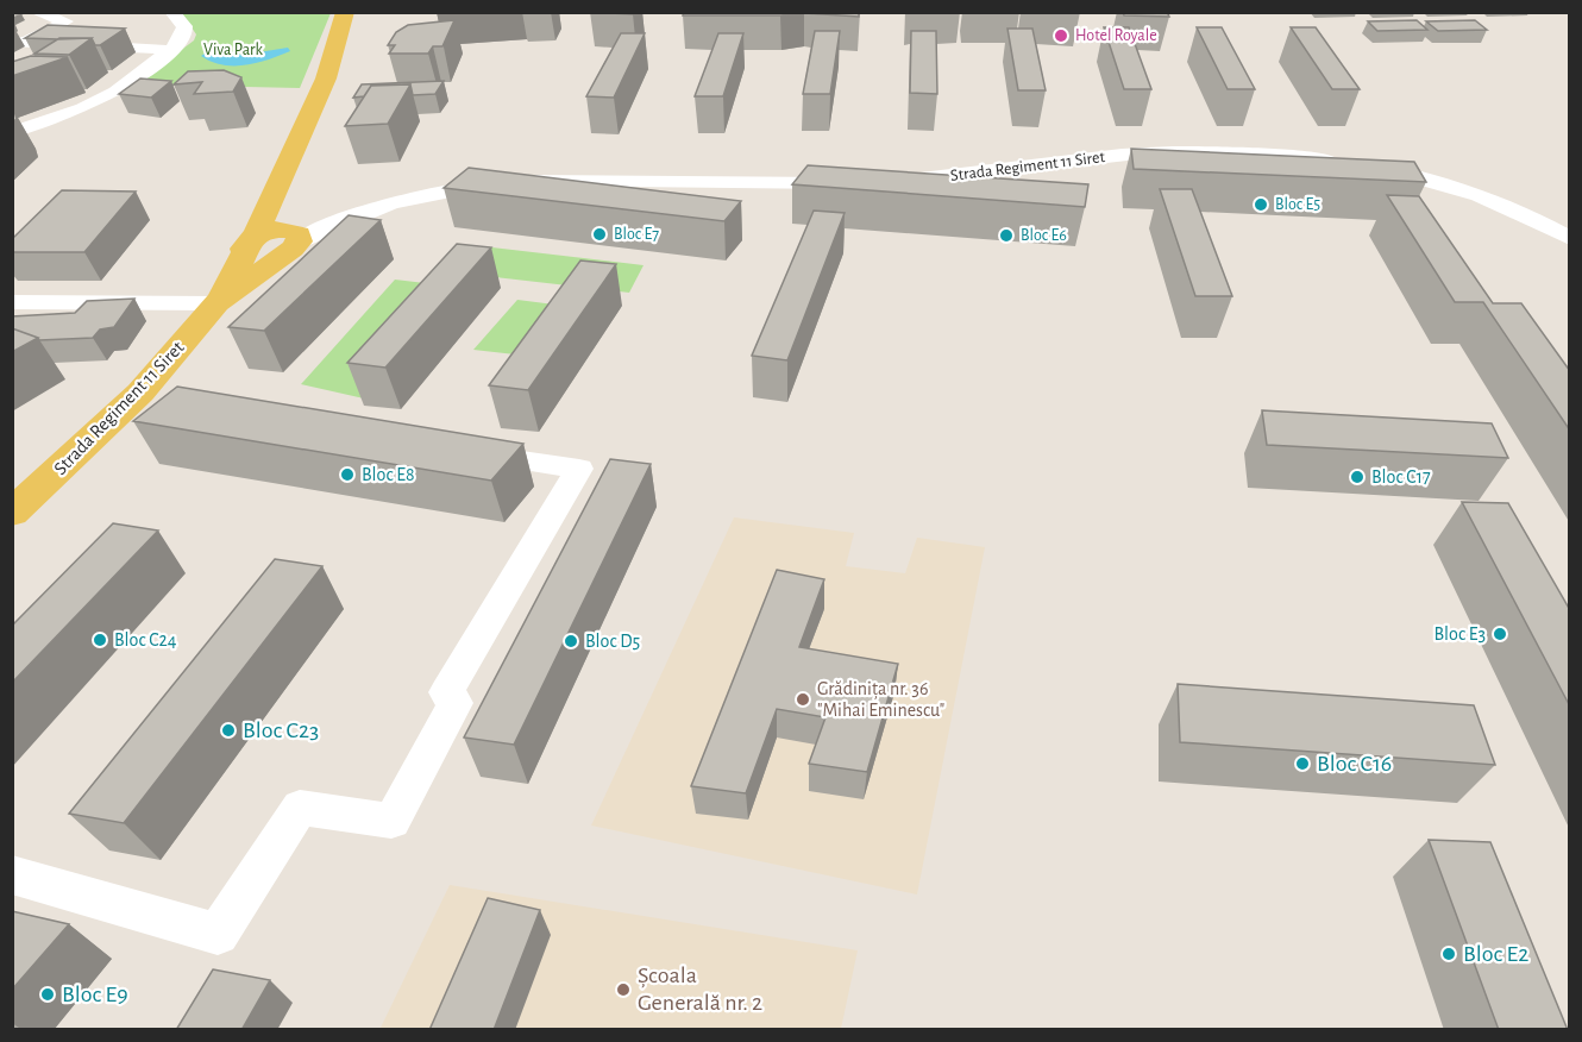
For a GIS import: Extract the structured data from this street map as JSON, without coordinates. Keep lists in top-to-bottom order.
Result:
{
  "streets": {
    "main road": ["Strada Regiment 11 Siret"]
  },
  "parks": ["Viva Park"],
  "places": [
    "Hotel Royale",
    "Bloc E5",
    "Bloc E7",
    "Bloc E6",
    "Bloc E8",
    "Bloc C17",
    "Bloc E3",
    "Bloc C24",
    "Bloc D5",
    "Grădinița nr. 36 \"Mihai Eminescu\"",
    "Bloc C23",
    "Bloc C16",
    "Bloc E2",
    "Școala Generală nr. 2",
    "Bloc E9"
  ]
}
